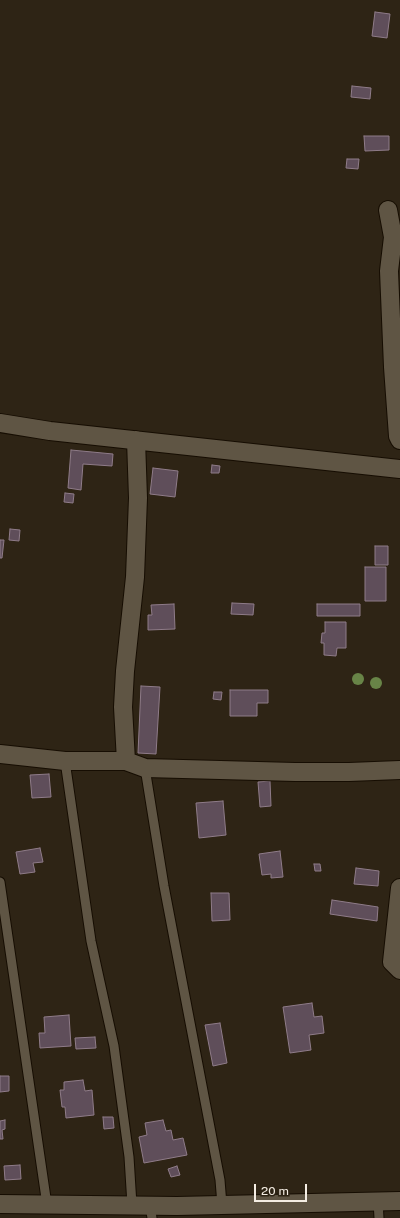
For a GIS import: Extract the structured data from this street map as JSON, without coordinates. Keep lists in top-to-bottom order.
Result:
{
  "scale_bar": "20 m"
}
